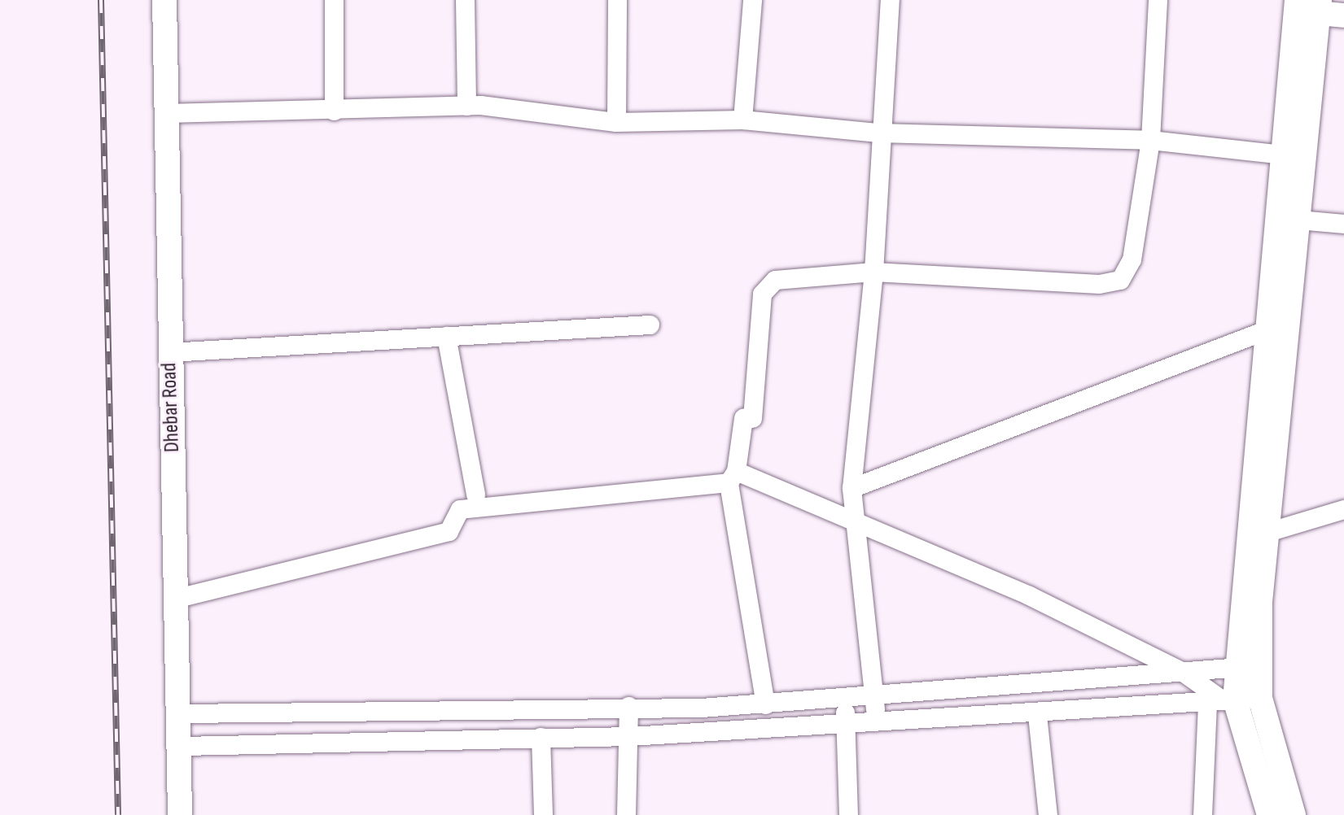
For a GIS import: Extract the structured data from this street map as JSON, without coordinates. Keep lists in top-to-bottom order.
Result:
{
  "streets": {
    "street": ["Dhebar Road"]
  }
}
